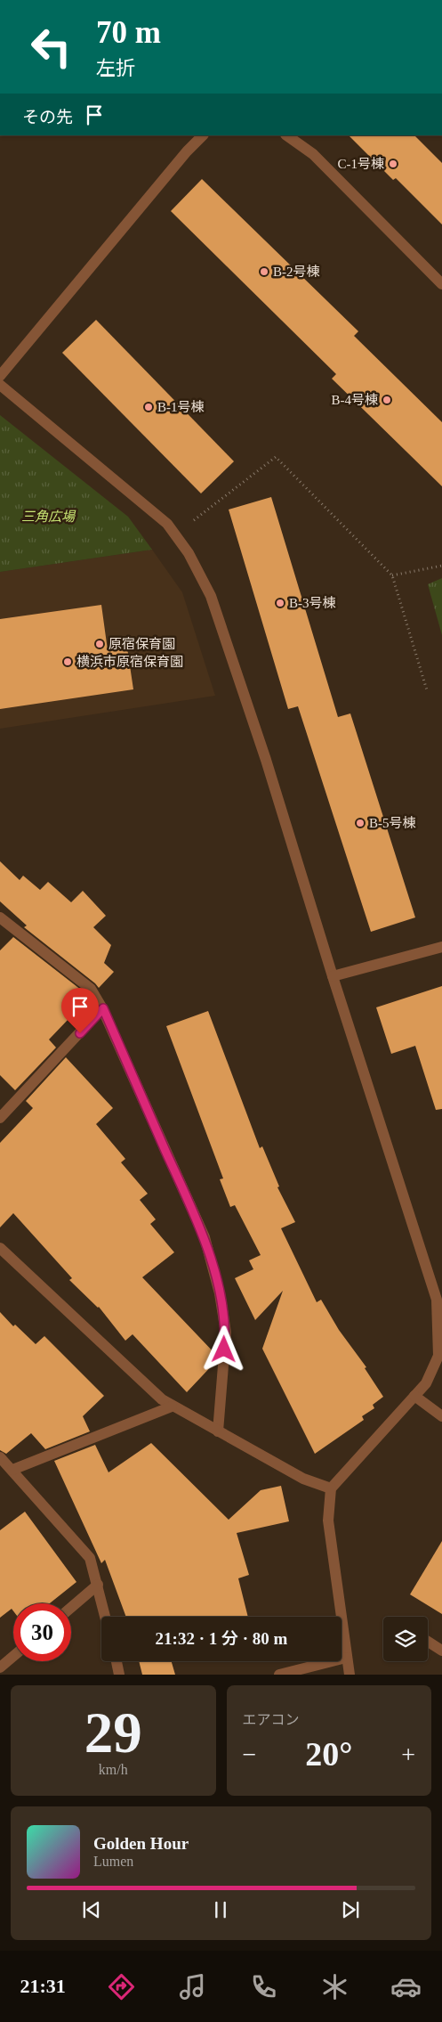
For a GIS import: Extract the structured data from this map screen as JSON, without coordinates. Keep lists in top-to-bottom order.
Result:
{
  "parks": ["三角広場"],
  "places": [
    "C-1号棟",
    "B-2号棟",
    "B-4号棟",
    "B-1号棟",
    "B-3号棟",
    "原宿保育園",
    "横浜市原宿保育園",
    "B-5号棟"
  ],
  "page": {
    "turn": ["70 m", "左折"],
    "then": "その先",
    "limit": "30",
    "trip": "21:32 · 1 分 · 80 m",
    "tile": [
      ["29", "km/h"],
      "エアコン"
    ],
    "heat": ["−", "20°", "+"],
    "song": ["Golden Hour", "Lumen"],
    "tabs": "21:31"
  }
}
